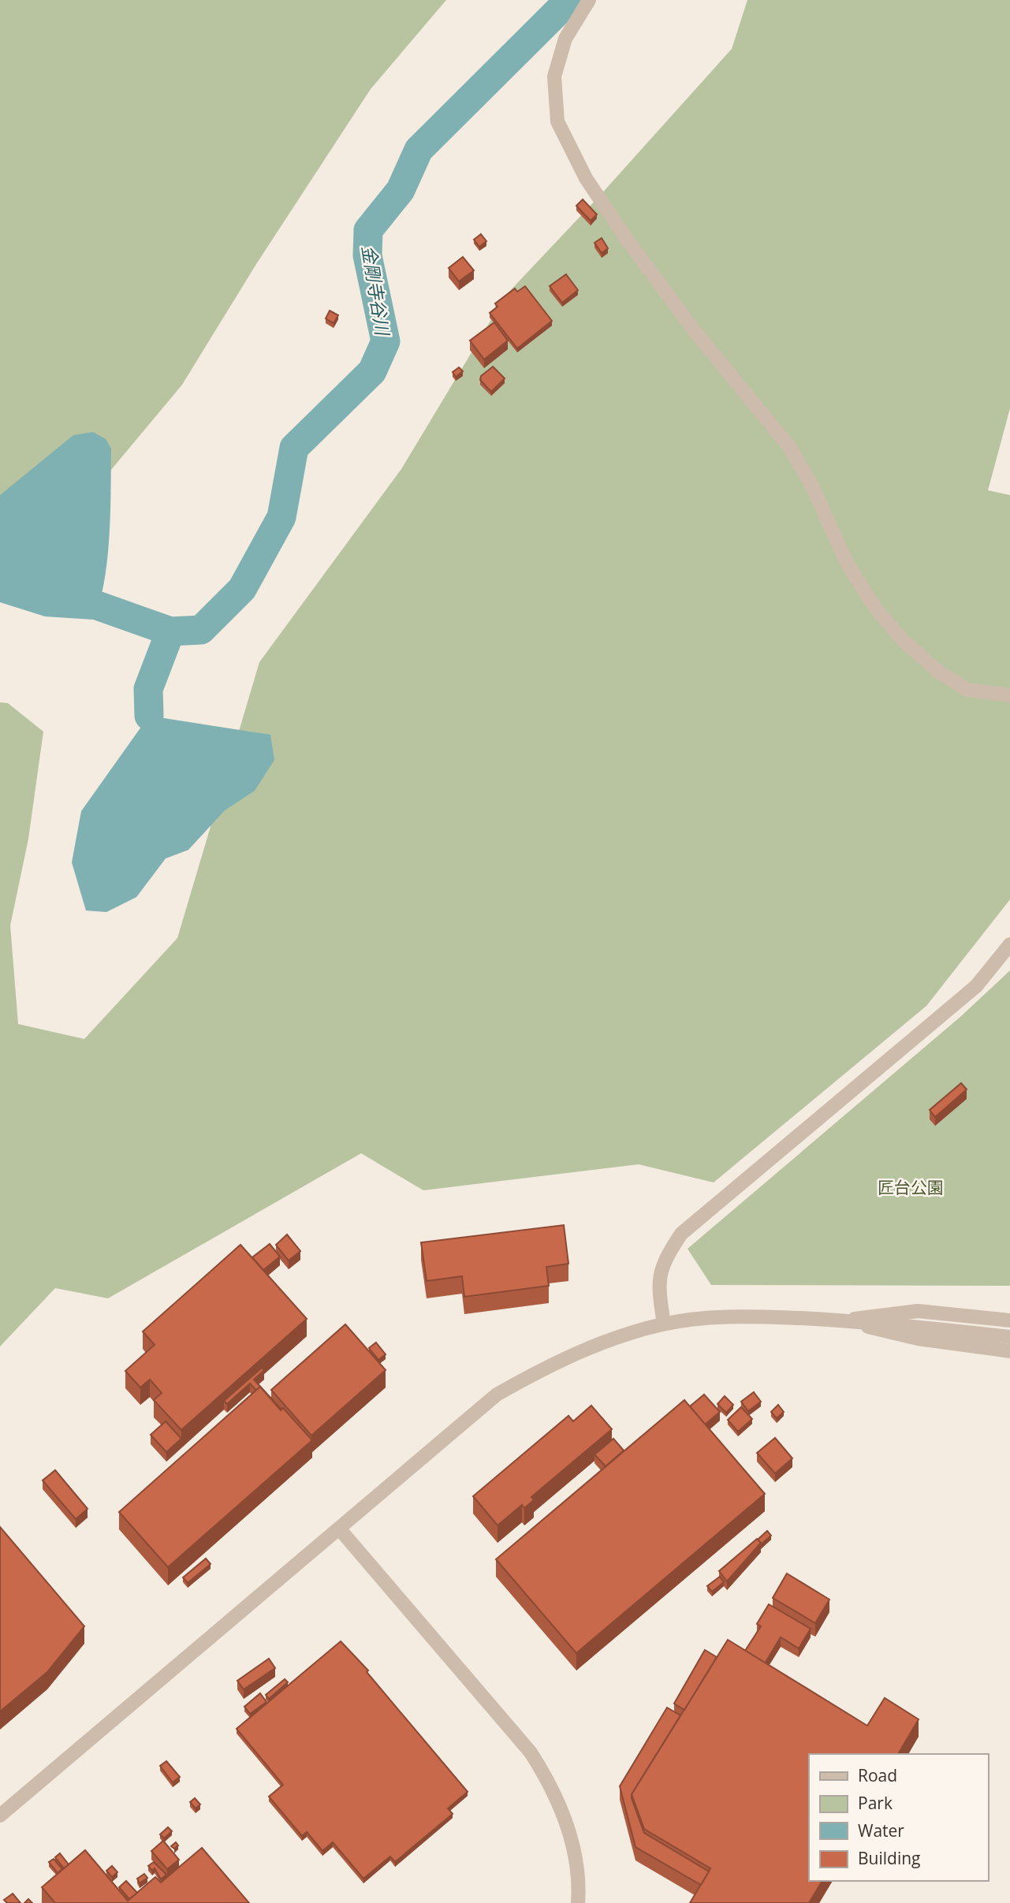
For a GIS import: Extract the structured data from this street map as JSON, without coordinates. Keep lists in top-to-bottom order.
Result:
{
  "water": ["金剛寺谷川"],
  "parks": ["匠台公園"],
  "legend": [
    "Road",
    "Park",
    "Water",
    "Building"
  ]
}
